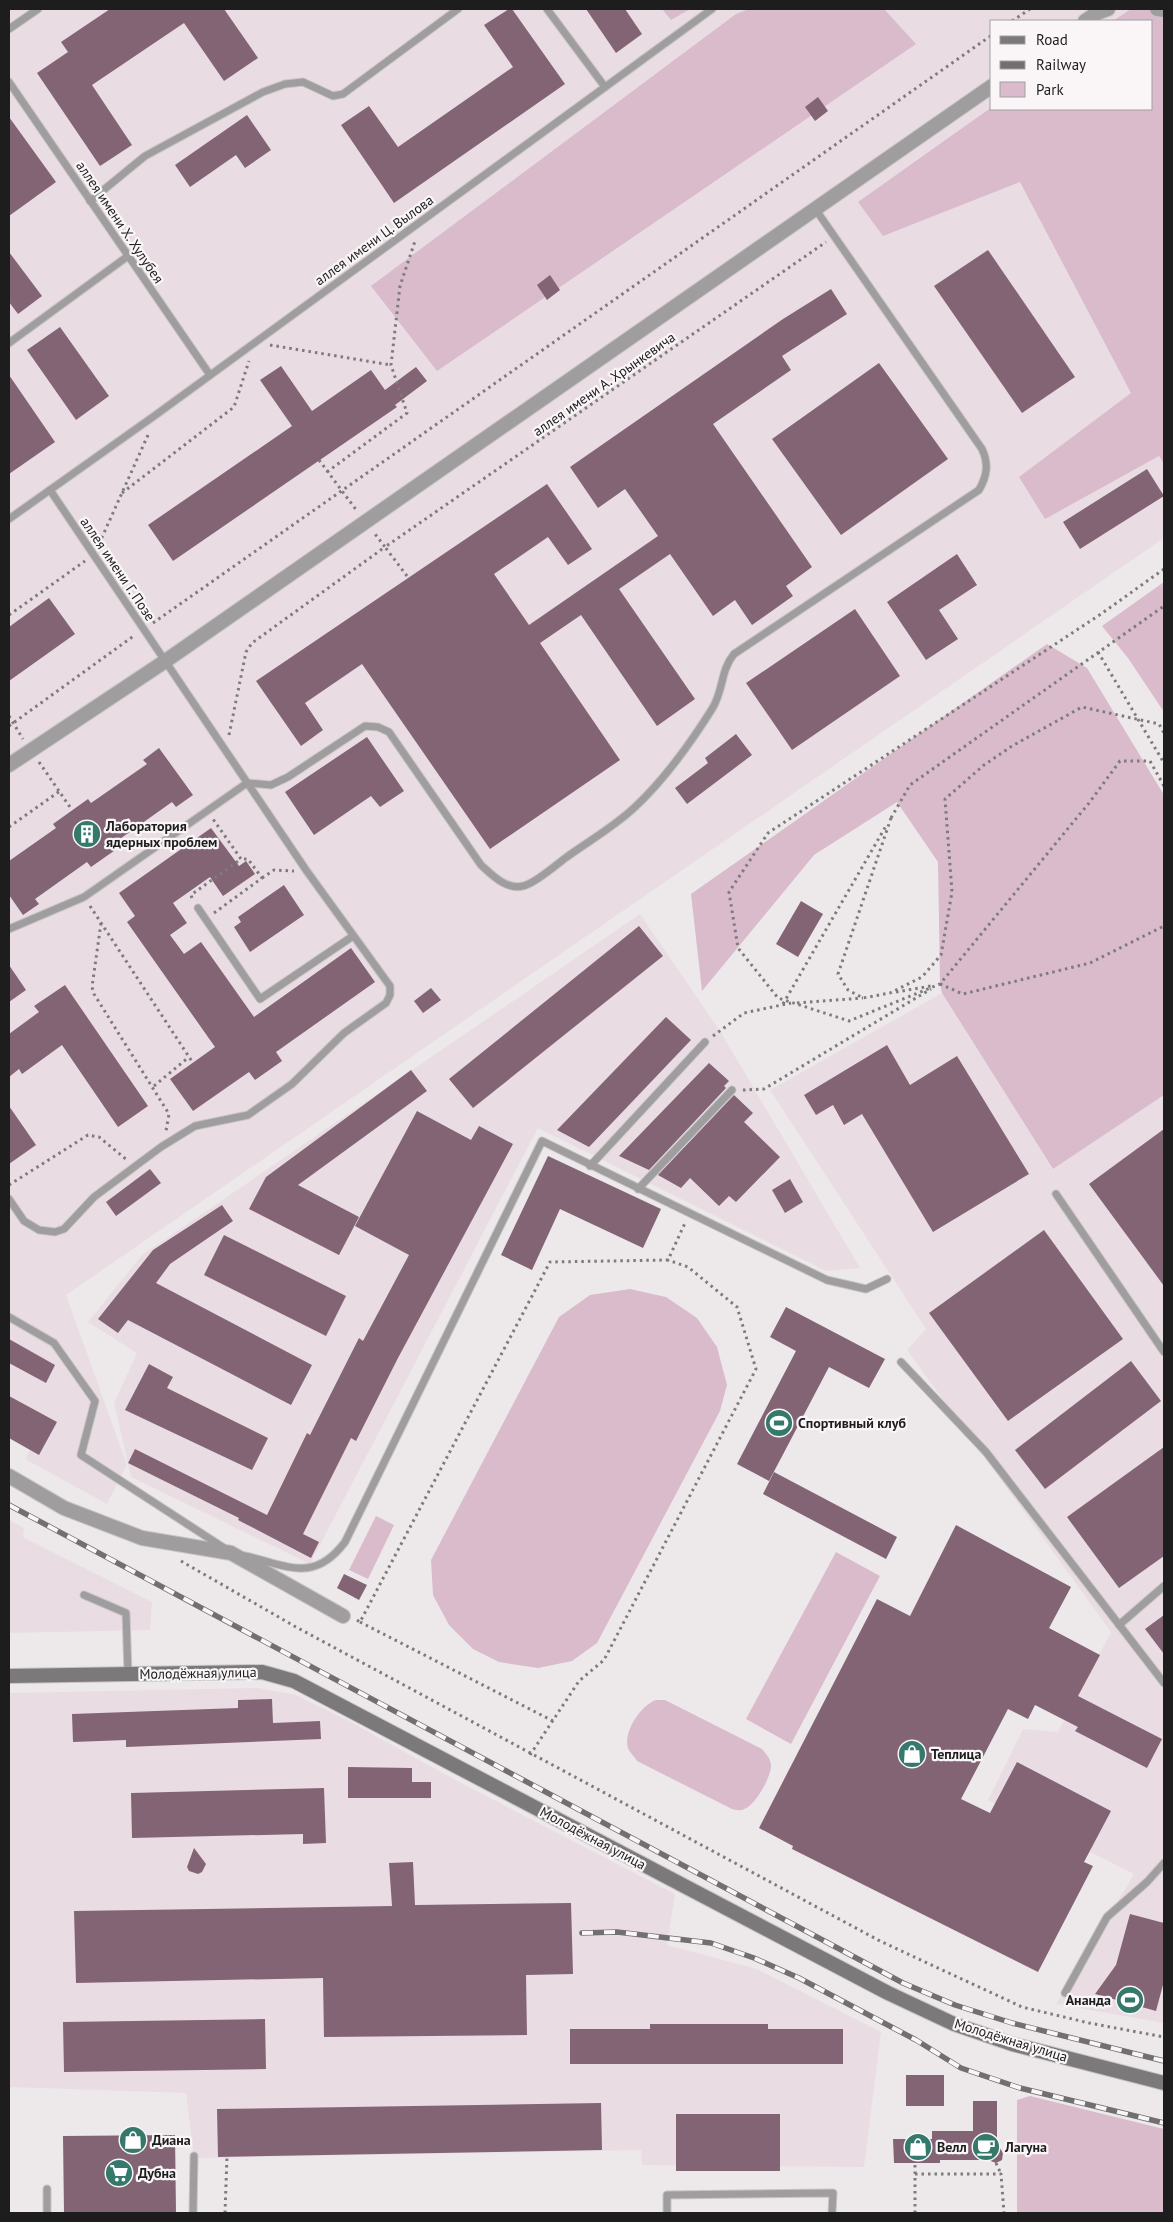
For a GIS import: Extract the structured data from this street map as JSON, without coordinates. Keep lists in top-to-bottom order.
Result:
{
  "streets": {
    "main road": ["Молодёжная улица"],
    "lane": ["аллея имени Х. Хулубея", "аллея имени Ц. Вылова", "аллея имени Г. Позе"],
    "path": ["аллея имени А. Хрынкевича"]
  },
  "crossings": [
    ["аллея имени Х. Хулубея", "аллея имени Ц. Вылова"],
    ["аллея имени Ц. Вылова", "аллея имени Г. Позе"],
    ["аллея имени А. Хрынкевича", "аллея имени Г. Позе"]
  ],
  "places": {
    "building": ["Лаборатория ядерных проблем"],
    "sports": ["Спортивный клуб", "Ананда"],
    "shop": ["Теплица", "Диана", "Велл"],
    "cafe": ["Лагуна"],
    "supermarket": ["Дубна"]
  },
  "legend": ["Road", "Railway", "Park"]
}
